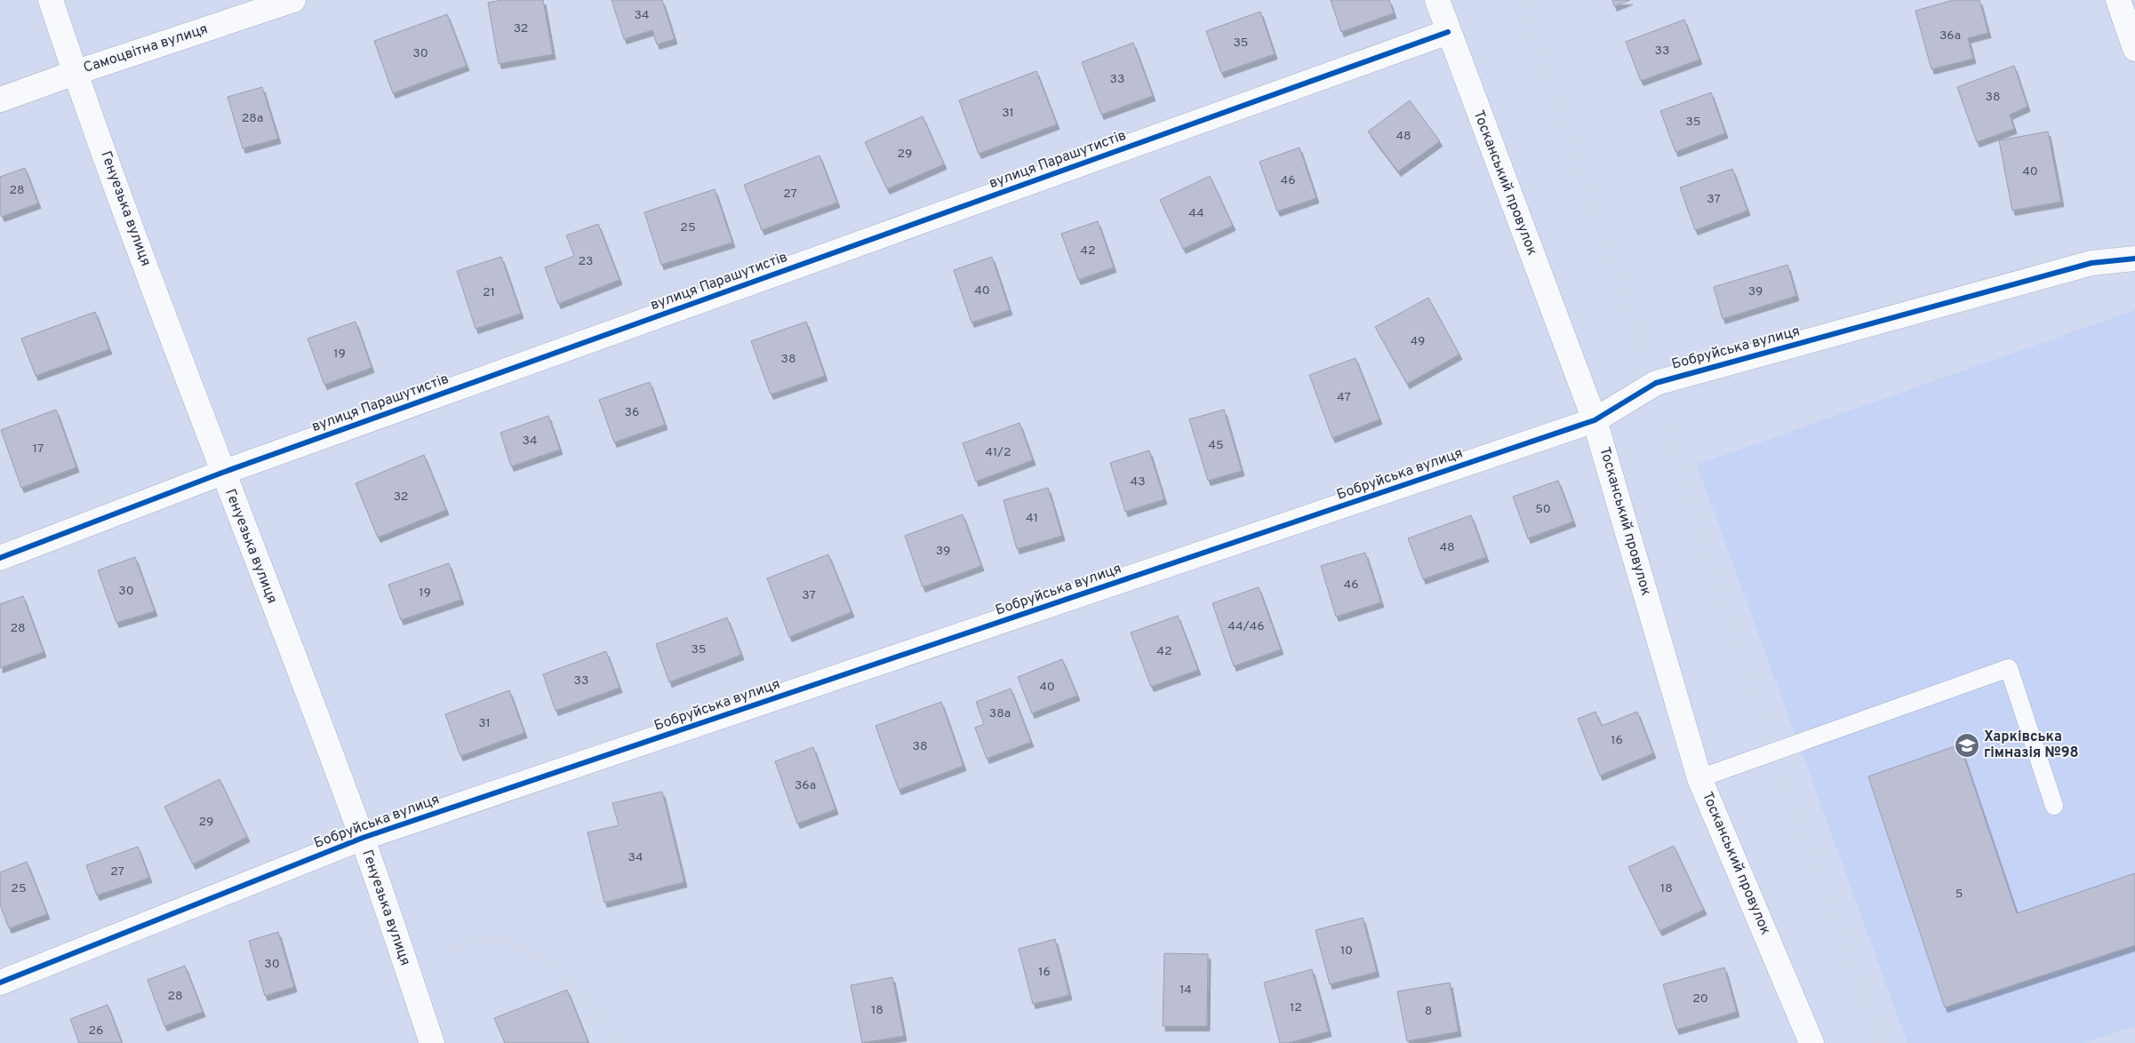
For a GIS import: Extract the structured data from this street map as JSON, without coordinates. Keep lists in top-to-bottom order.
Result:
{
  "streets": {
    "street": [
      "Самоцвітна вулиця",
      "вулиця Парашутистів",
      "Тосканський провулок",
      "Генуезька вулиця",
      "Бобруйська вулиця"
    ]
  },
  "crossings": [
    ["Самоцвітна вулиця", "Генуезька вулиця"],
    ["вулиця Парашутистів", "Тосканський провулок"],
    ["вулиця Парашутистів", "Генуезька вулиця"],
    ["Тосканський провулок", "Бобруйська вулиця"],
    ["Генуезька вулиця", "Бобруйська вулиця"]
  ],
  "places": {
    "school or university": ["Харківська гімназія №98"]
  },
  "house_numbers": [
    "34",
    "32",
    "36а",
    "35",
    "33",
    "30",
    "33",
    "38",
    "31",
    "28а",
    "35",
    "48",
    "29",
    "40",
    "46",
    "28",
    "27",
    "37",
    "44",
    "25",
    "42",
    "23",
    "40",
    "39",
    "21",
    "49",
    "19",
    "38",
    "47",
    "36",
    "34",
    "45",
    "17",
    "41/2",
    "43",
    "32",
    "50",
    "41",
    "48",
    "39",
    "46",
    "30",
    "19",
    "37",
    "44/46",
    "28",
    "35",
    "42",
    "33",
    "40",
    "38а",
    "31",
    "16",
    "38",
    "36а",
    "29",
    "34",
    "27",
    "25",
    "18",
    "5",
    "10",
    "30",
    "16",
    "14",
    "28",
    "20",
    "12",
    "18",
    "8",
    "26"
  ]
}
